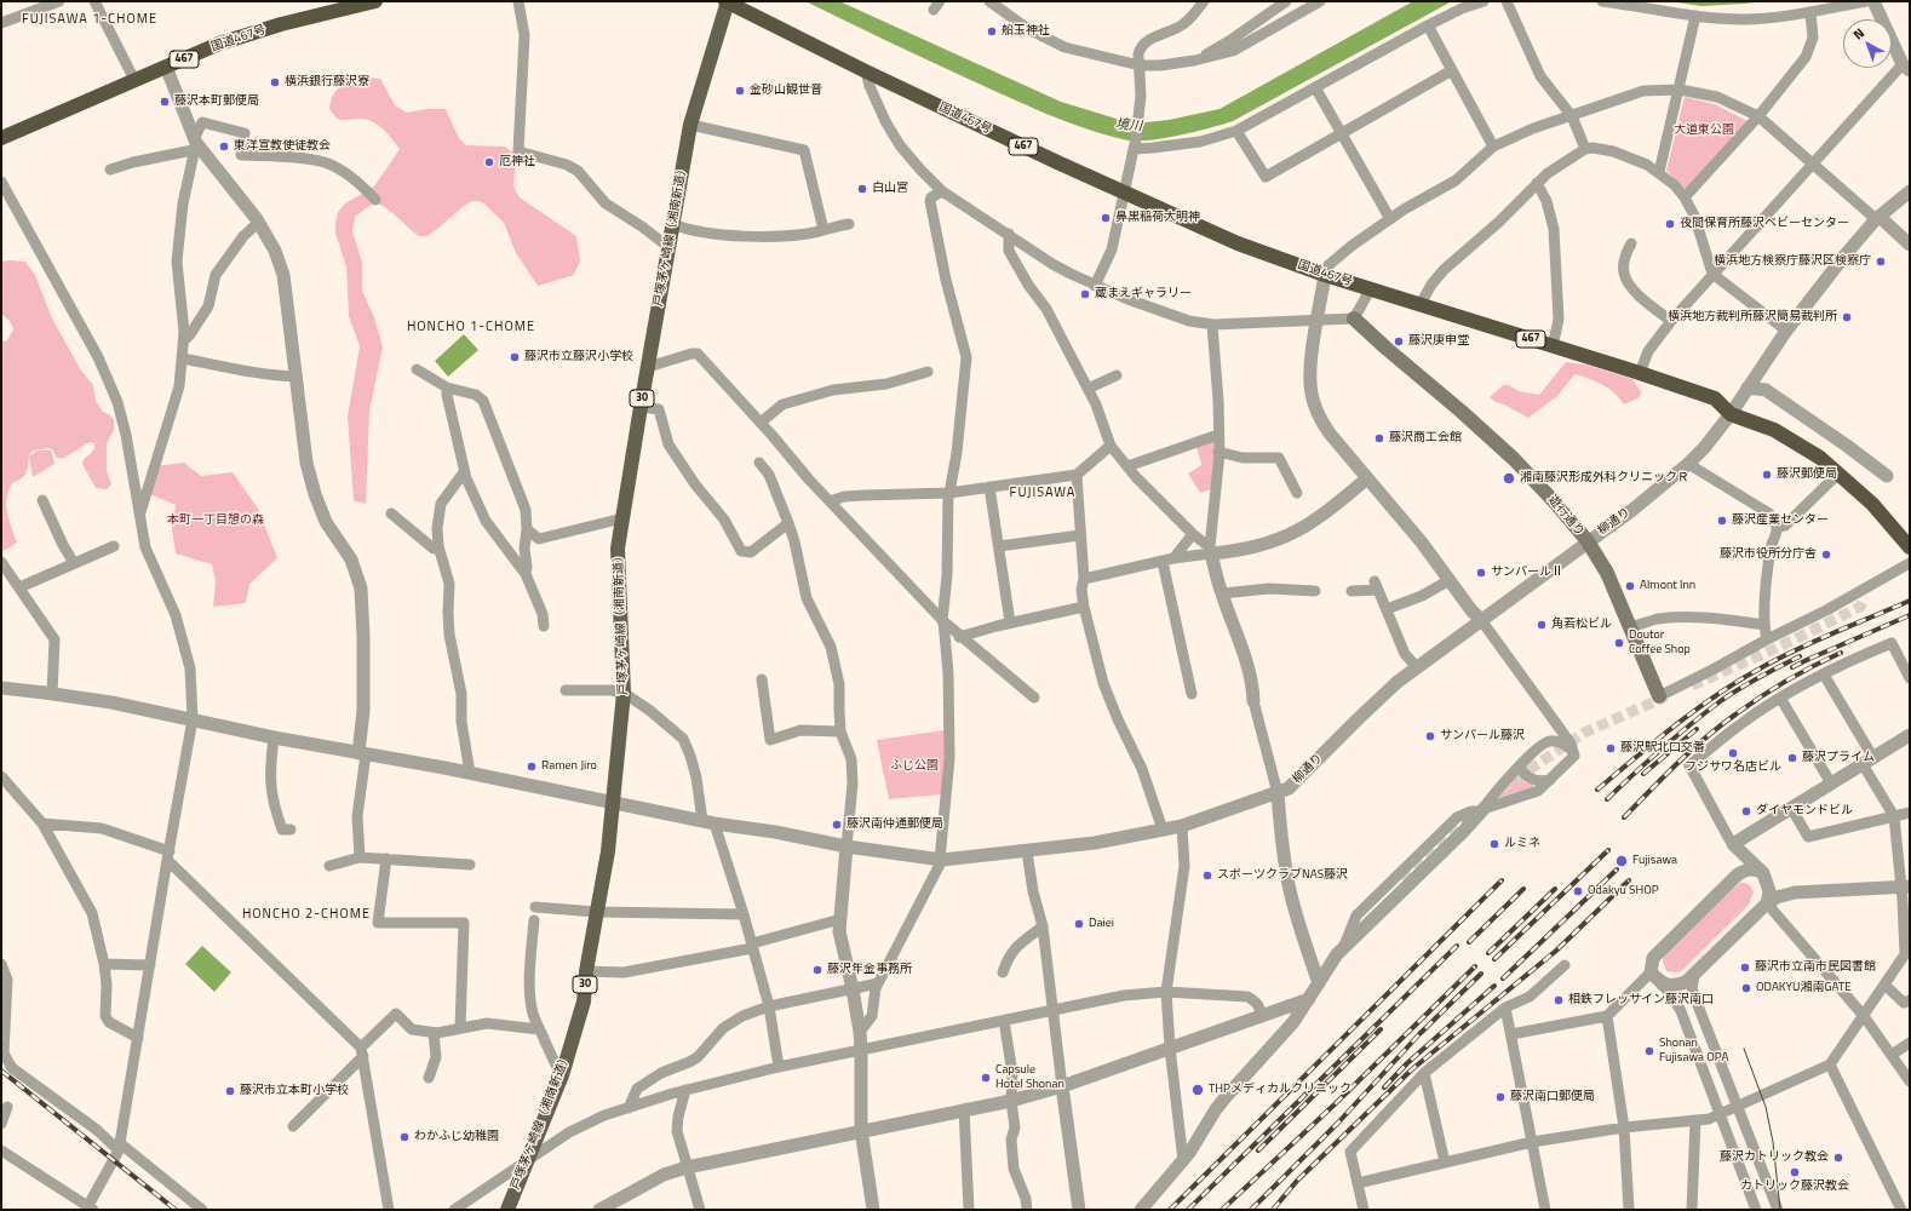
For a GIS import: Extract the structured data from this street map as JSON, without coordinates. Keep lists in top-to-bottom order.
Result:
{
  "streets": {
    "highway": ["国道467号", "467"],
    "main road": ["戸塚茅ヶ崎線（湘南新道）", "30", "遊行通り"],
    "street": ["柳通り"]
  },
  "crossings": [
    ["国道467号", "戸塚茅ヶ崎線（湘南新道）"],
    ["国道467号", "柳通り"],
    ["戸塚茅ヶ崎線（湘南新道）", "柳通り"],
    ["遊行通り", "柳通り"]
  ],
  "districts": [
    "FUJISAWA 1-CHOME",
    "HONCHO 1-CHOME",
    "FUJISAWA",
    "HONCHO 2-CHOME"
  ],
  "water": ["境川"],
  "parks": ["大道東公園", "本町一丁目憩の森", "ふじ公園"],
  "places": [
    "船玉神社",
    "横浜銀行藤沢寮",
    "金砂山観世音",
    "藤沢本町郵便局",
    "東洋宣教使徒教会",
    "厄神社",
    "白山宮",
    "鼻黒稲荷大明神",
    "夜間保育所藤沢ベビーセンター",
    "横浜地方検察庁藤沢区検察庁",
    "蔵まえギャラリー",
    "横浜地方裁判所藤沢簡易裁判所",
    "藤沢庚申堂",
    "藤沢市立藤沢小学校",
    "藤沢商工会館",
    "藤沢郵便局",
    "湘南藤沢形成外科クリニックＲ",
    "藤沢産業センター",
    "藤沢市役所分庁舎",
    "サンパールⅡ",
    "Almont Inn",
    "角若松ビル",
    "Doutor Coffee Shop",
    "サンパール藤沢",
    "藤沢駅北口交番",
    "フジサワ名店ビル",
    "藤沢プライム",
    "Ramen Jiro",
    "ダイヤモンドビル",
    "藤沢南仲通郵便局",
    "ルミネ",
    "Fujisawa",
    "スポーツクラブNAS藤沢",
    "Odakyu SHOP",
    "Daiei",
    "藤沢市立南市民図書館",
    "藤沢年金事務所",
    "ODAKYU湘南GATE",
    "相鉄フレッサイン藤沢南口",
    "Shonan Fujisawa OPA",
    "Capsule Hotel Shonan",
    "THPメディカルクリニック",
    "藤沢市立本町小学校",
    "藤沢南口郵便局",
    "わかふじ幼稚園",
    "藤沢カトリック教会",
    "カトリック藤沢教会"
  ],
  "north": "top left"
}
